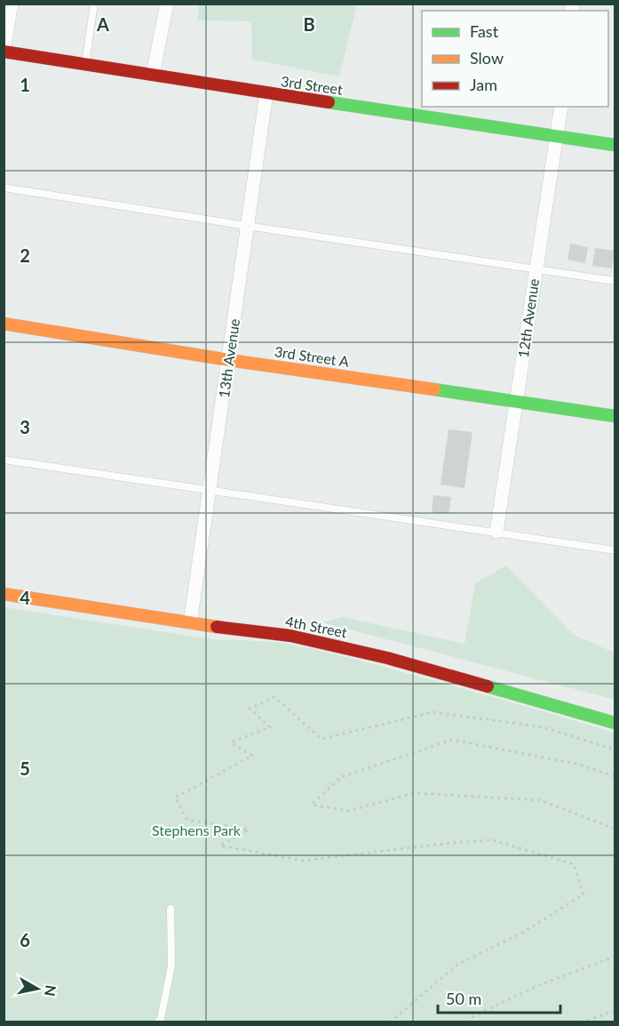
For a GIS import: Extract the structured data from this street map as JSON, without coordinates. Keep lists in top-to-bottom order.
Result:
{
  "streets": {
    "street": [
      "3rd Street",
      "12th Avenue",
      "3rd Street A",
      "13th Avenue",
      "4th Street"
    ]
  },
  "crossings": [
    ["3rd Street", "12th Avenue"],
    ["3rd Street", "13th Avenue"],
    ["12th Avenue", "3rd Street A"],
    ["3rd Street A", "13th Avenue"],
    ["13th Avenue", "4th Street"]
  ],
  "parks": ["Stephens Park"],
  "legend": ["Fast", "Slow", "Jam"],
  "scale_bar": "50 m",
  "north": "right",
  "grid": {
    "columns": ["A", "B"],
    "rows": [
      "1",
      "2",
      "3",
      "4",
      "5",
      "6"
    ]
  }
}
